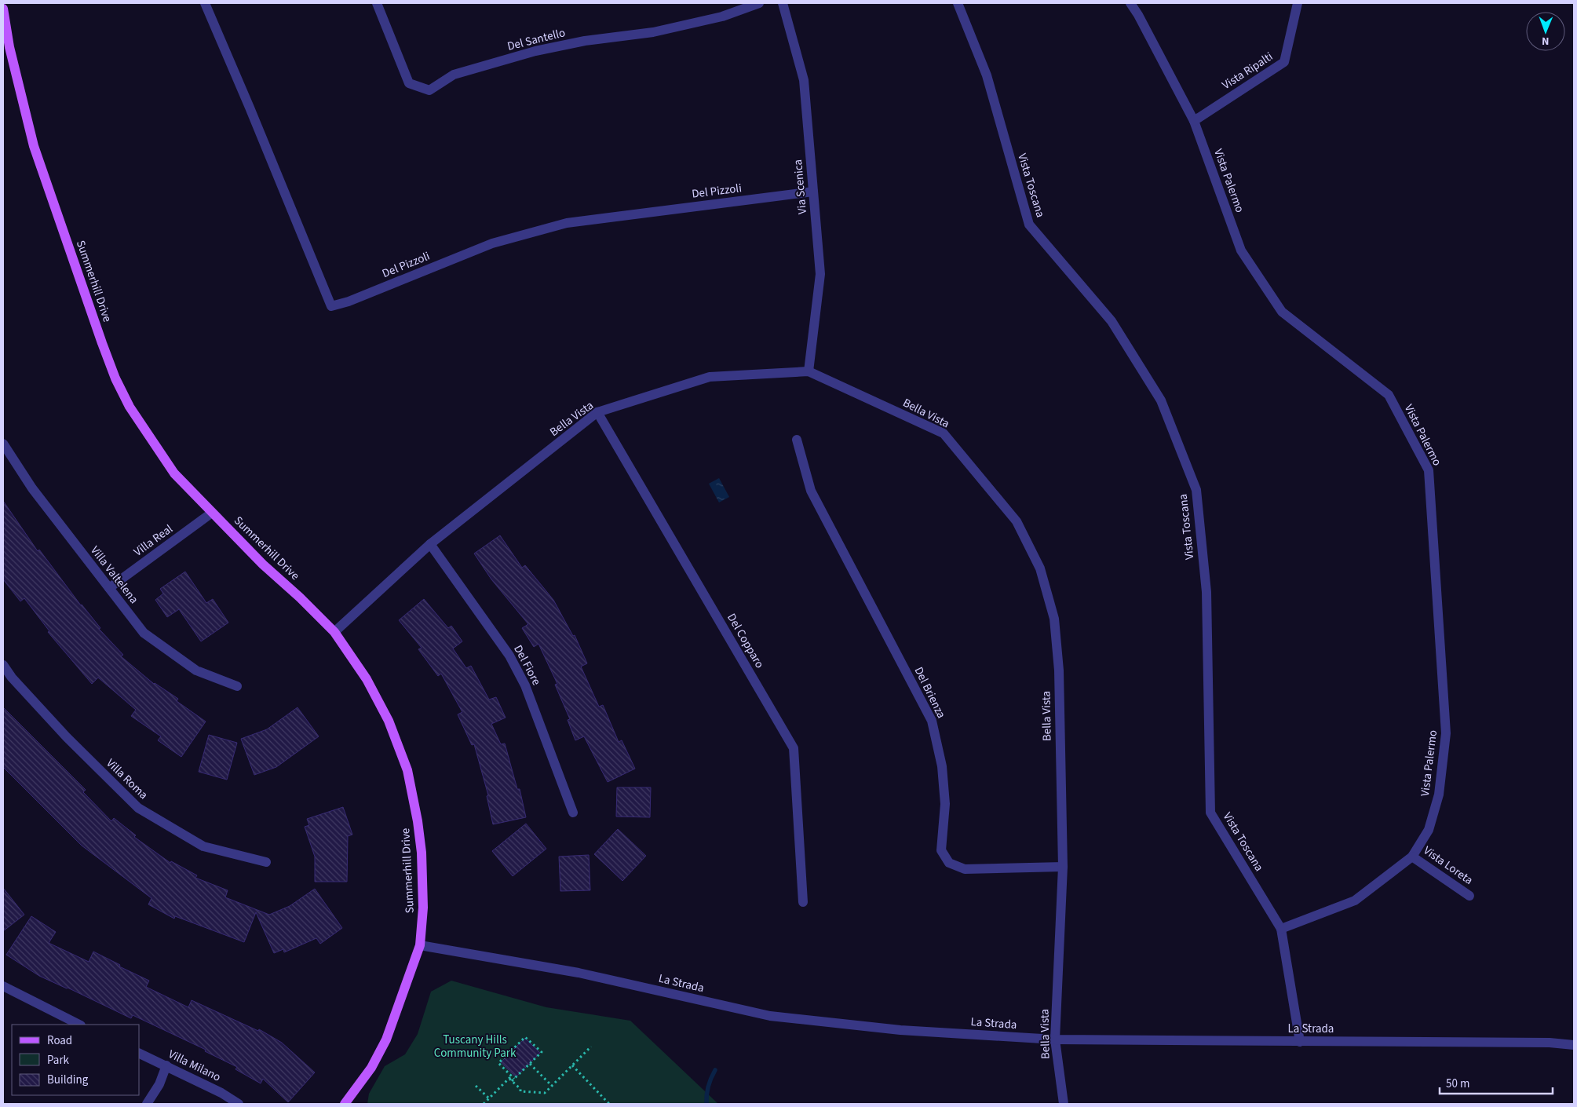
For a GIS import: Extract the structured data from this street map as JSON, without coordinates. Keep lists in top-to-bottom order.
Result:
{
  "streets": {
    "main road": ["Summerhill Drive"],
    "street": [
      "Del Santello",
      "Vista Ripalti",
      "Vista Palermo",
      "Vista Toscana",
      "Via Scenica",
      "Del Pizzoli",
      "Bella Vista",
      "Villa Real",
      "Villa Valtelena",
      "Del Copparo",
      "Del Fiore",
      "Del Brienza",
      "Villa Roma",
      "Vista Loreta",
      "La Strada",
      "Villa Milano"
    ]
  },
  "crossings": [
    ["Vista Ripalti", "Vista Palermo"],
    ["Vista Palermo", "Vista Toscana"],
    ["Vista Palermo", "Vista Loreta"],
    ["Vista Toscana", "La Strada"],
    ["Via Scenica", "Del Pizzoli"],
    ["Via Scenica", "Bella Vista"],
    ["Summerhill Drive", "Bella Vista"],
    ["Summerhill Drive", "Villa Real"],
    ["Summerhill Drive", "La Strada"],
    ["Bella Vista", "Del Copparo"],
    ["Bella Vista", "Del Fiore"],
    ["Bella Vista", "Del Brienza"],
    ["Bella Vista", "La Strada"],
    ["Villa Real", "Villa Valtelena"]
  ],
  "parks": ["Tuscany Hills Community Park"],
  "legend": ["Road", "Park", "Building"],
  "scale_bar": "50 m",
  "north": "bottom"
}
